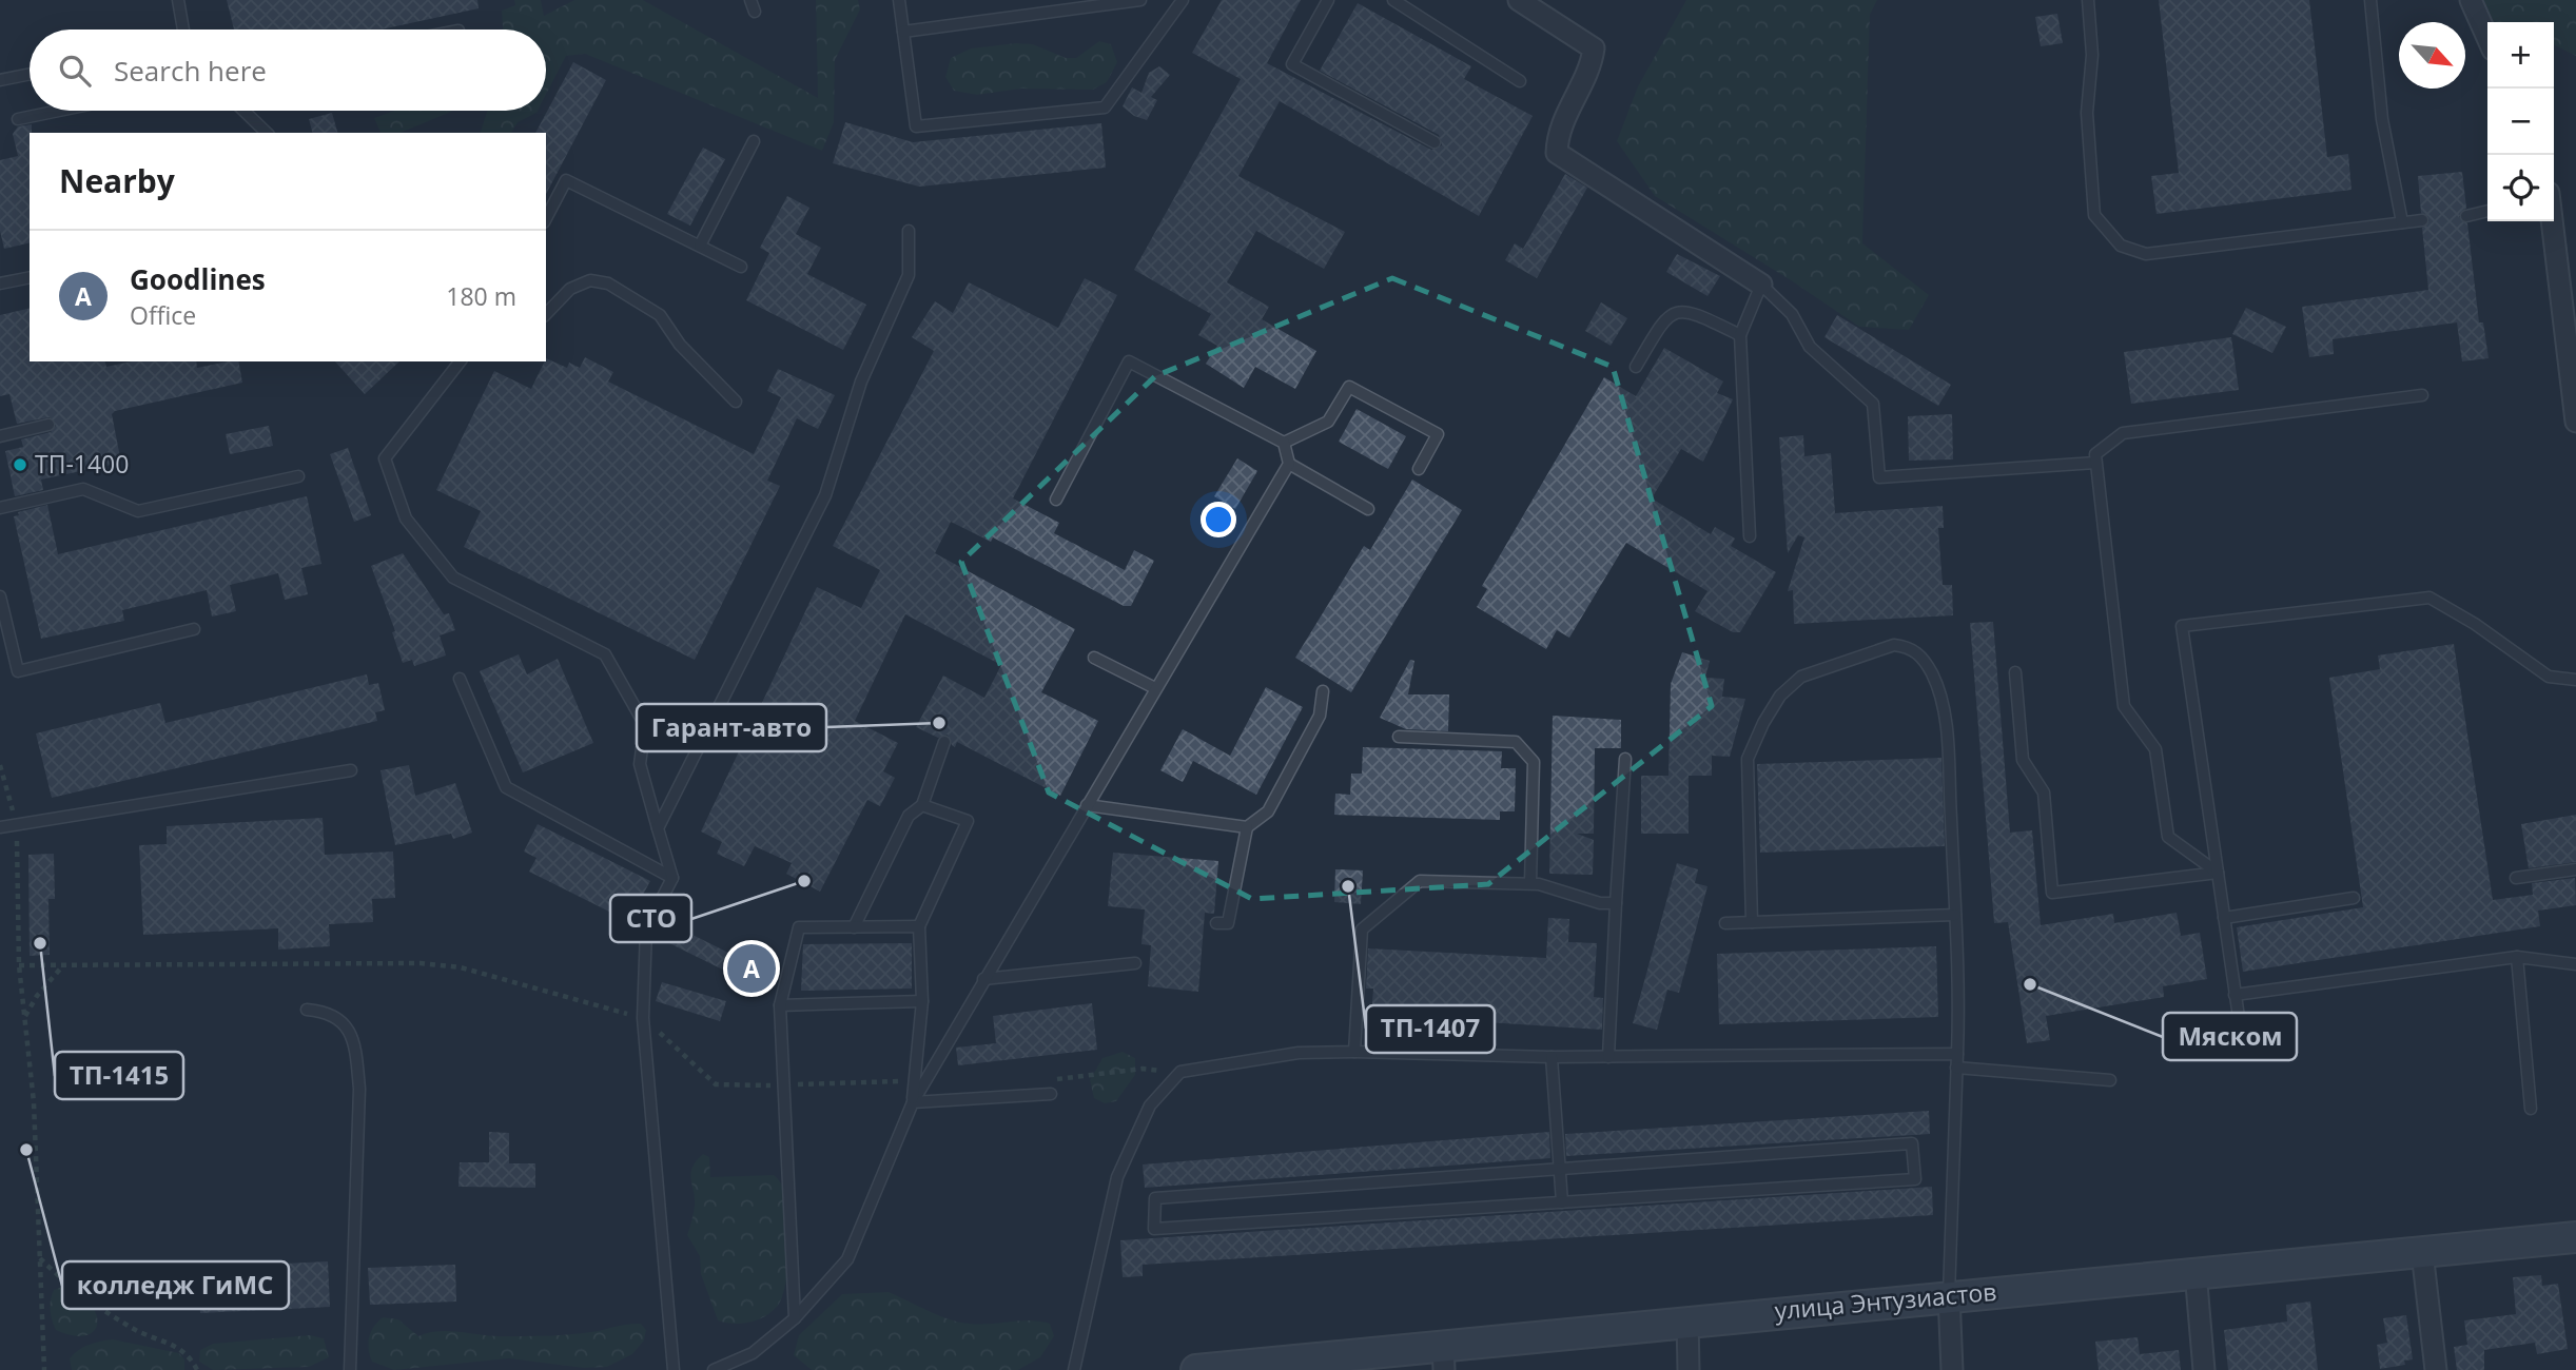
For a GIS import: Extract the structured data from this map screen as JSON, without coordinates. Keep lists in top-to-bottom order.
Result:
{
  "streets": {
    "street": ["улица Энтузиастов"]
  },
  "places": [
    "ТП-1400",
    "Гарант-авто",
    "СТО",
    "ТП-1407",
    "ТП-1415",
    "Мяском",
    "колледж ГиМС"
  ],
  "north": "bottom right",
  "page": {
    "map_buttons": ["+", "−"],
    "search": "Search here",
    "heading": "Nearby",
    "list": [
      {
        "mark": "A",
        "name": "Goodlines",
        "note": "Office",
        "value": "180 m"
      }
    ],
    "pins": "A"
  }
}
